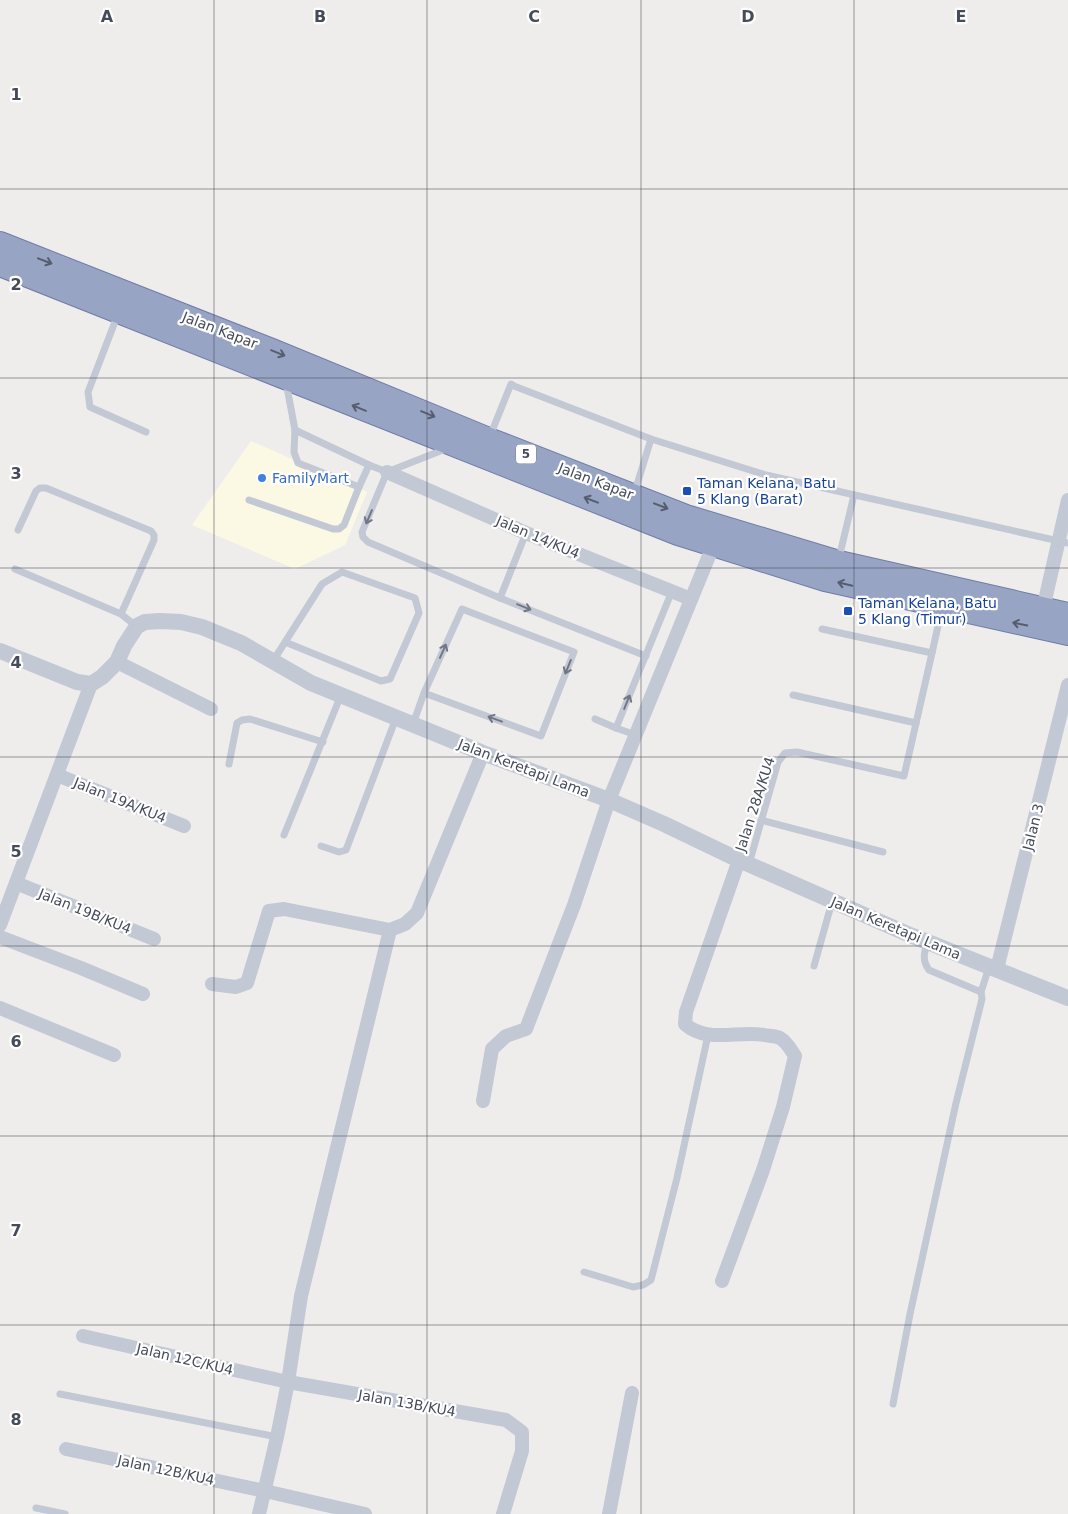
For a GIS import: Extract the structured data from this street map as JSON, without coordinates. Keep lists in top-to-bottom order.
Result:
{
  "streets": {
    "highway": ["Jalan Kapar", "5"],
    "street": [
      "Jalan 14/KU4",
      "Jalan Keretapi Lama",
      "Jalan 19A/KU4",
      "Jalan 3",
      "Jalan 19B/KU4",
      "Jalan 12C/KU4",
      "Jalan 13B/KU4",
      "Jalan 12B/KU4"
    ],
    "lane": ["Jalan 28A/KU4"]
  },
  "crossings": [
    ["Jalan Keretapi Lama", "Jalan 28A/KU4"],
    ["Jalan Keretapi Lama", "Jalan 3"],
    ["Jalan 12C/KU4", "Jalan 13B/KU4"]
  ],
  "places": {
    "other": ["FamilyMart"],
    "transit": ["Taman Kelana, Batu 5 Klang (Barat)", "Taman Kelana, Batu 5 Klang (Timur)"]
  },
  "grid": {
    "columns": [
      "A",
      "B",
      "C",
      "D",
      "E"
    ],
    "rows": [
      "1",
      "2",
      "3",
      "4",
      "5",
      "6",
      "7",
      "8"
    ]
  }
}
